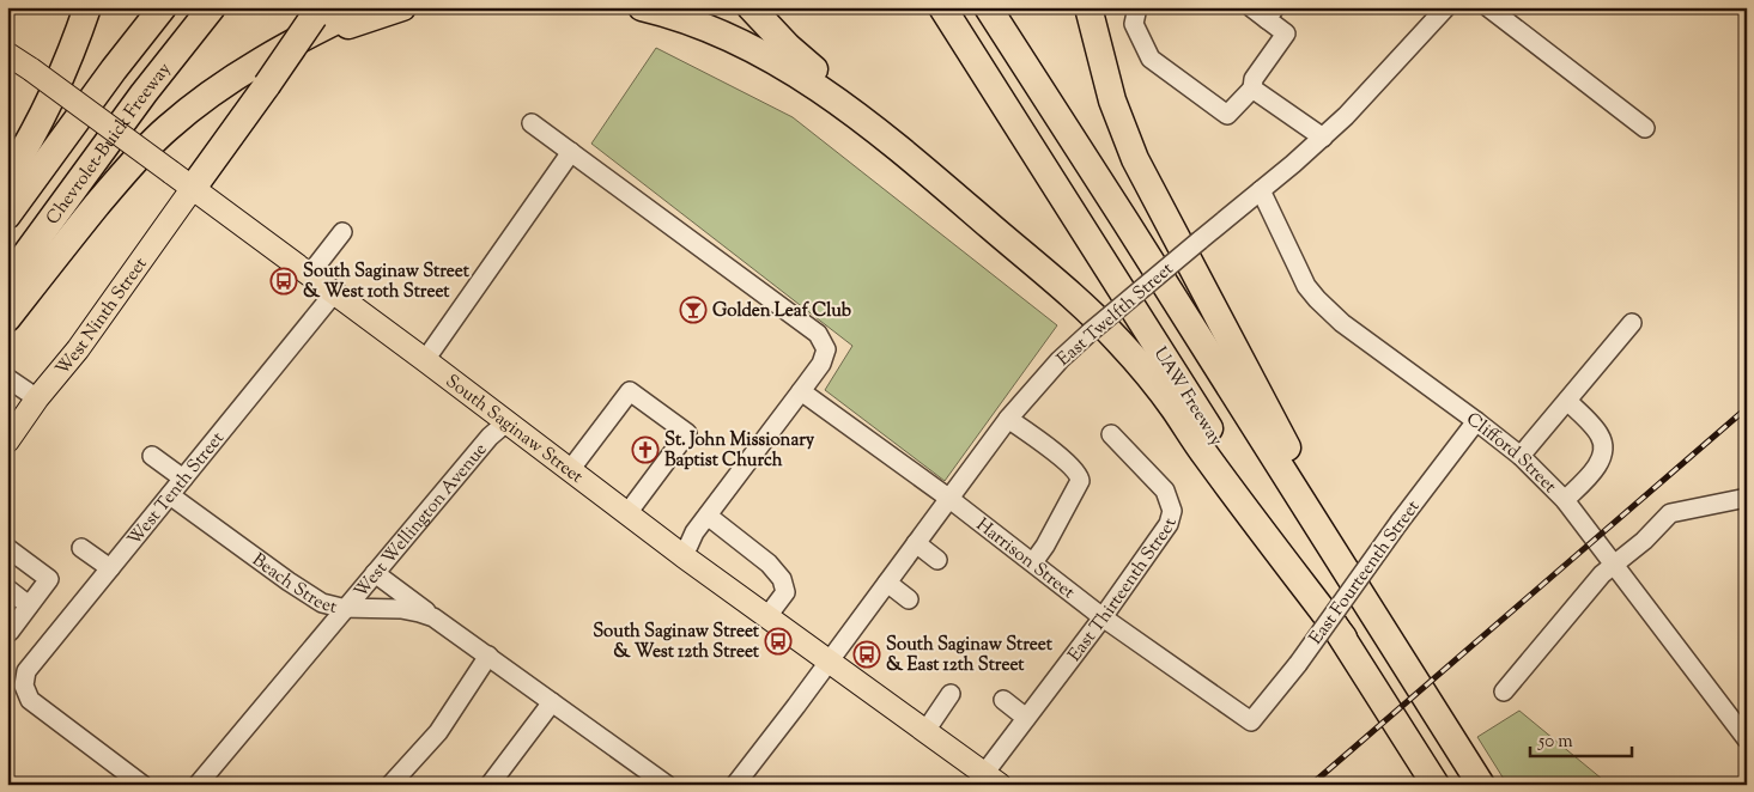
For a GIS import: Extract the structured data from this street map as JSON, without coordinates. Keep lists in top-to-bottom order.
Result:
{
  "streets": {
    "highway": ["Chevrolet-Buick Freeway", "UAW Freeway"],
    "main road": ["West Ninth Street", "South Saginaw Street"],
    "street": [
      "East Twelfth Street",
      "Clifford Street",
      "West Tenth Street",
      "West Wellington Avenue",
      "Harrison Street",
      "East Fourteenth Street",
      "Beach Street",
      "East Thirteenth Street"
    ]
  },
  "crossings": [
    ["East Twelfth Street", "South Saginaw Street"],
    ["East Twelfth Street", "Clifford Street"],
    ["East Twelfth Street", "Harrison Street"],
    ["West Ninth Street", "South Saginaw Street"],
    ["South Saginaw Street", "West Tenth Street"],
    ["South Saginaw Street", "West Wellington Avenue"],
    ["South Saginaw Street", "East Thirteenth Street"],
    ["Clifford Street", "East Fourteenth Street"],
    ["West Tenth Street", "Beach Street"],
    ["West Wellington Avenue", "Beach Street"],
    ["Harrison Street", "East Fourteenth Street"],
    ["Harrison Street", "East Thirteenth Street"]
  ],
  "places": {
    "bus stop": ["South Saginaw Street & West 10th Street", "South Saginaw Street & West 12th Street", "South Saginaw Street & East 12th Street"],
    "bar": ["Golden Leaf Club"],
    "church": ["St. John Missionary Baptist Church"]
  },
  "scale_bar": "50 m"
}
